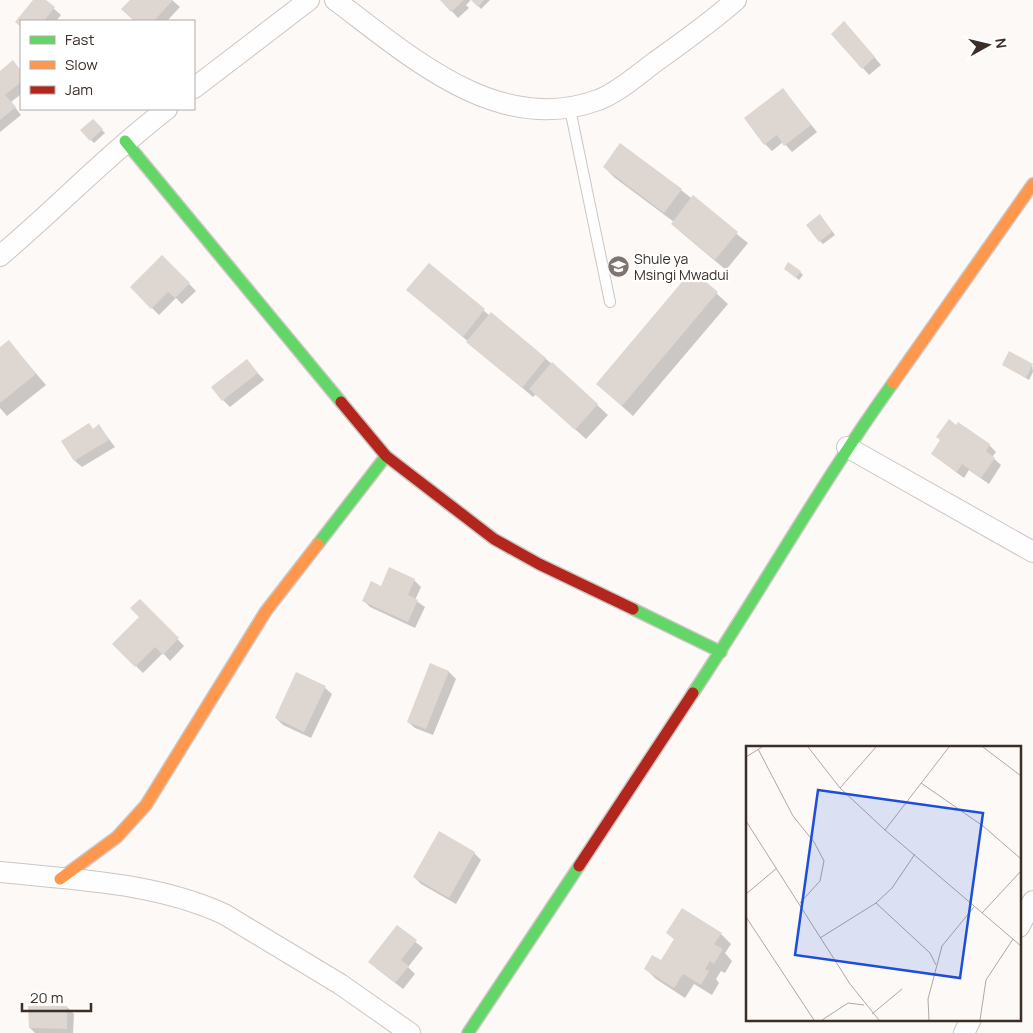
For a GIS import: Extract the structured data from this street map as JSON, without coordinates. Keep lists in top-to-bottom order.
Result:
{
  "places": {
    "school or university": ["Shule ya Msingi Mwadui"]
  },
  "legend": ["Fast", "Slow", "Jam"],
  "scale_bar": "20 m",
  "north": "right"
}
